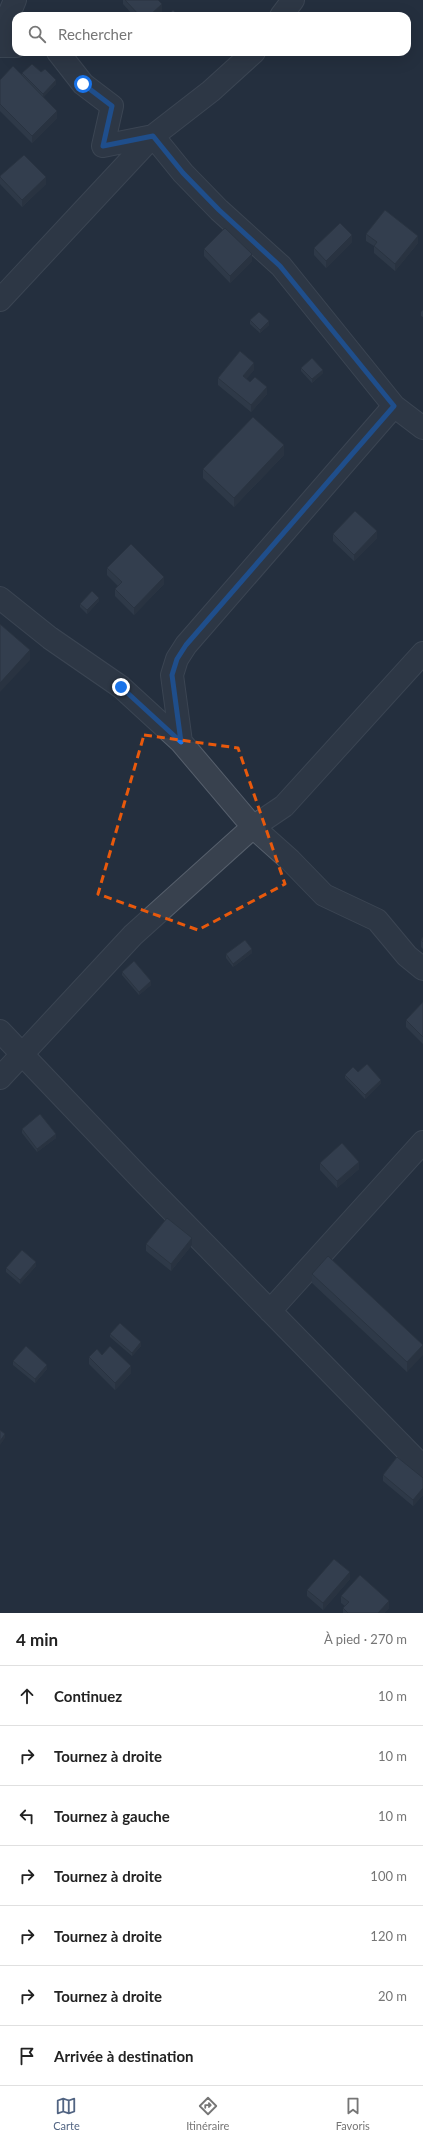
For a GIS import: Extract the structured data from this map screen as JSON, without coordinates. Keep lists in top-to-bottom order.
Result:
{
  "page": {
    "search": "Rechercher",
    "heading": ["4 min", "À pied · 270 m"],
    "list": [
      ["Continuez", "10 m"],
      ["Tournez à droite", "10 m"],
      ["Tournez à gauche", "10 m"],
      ["Tournez à droite", "100 m"],
      ["Tournez à droite", "120 m"],
      ["Tournez à droite", "20 m"],
      "Arrivée à destination"
    ],
    "nav": ["Carte", "Itinéraire", "Favoris"]
  }
}
